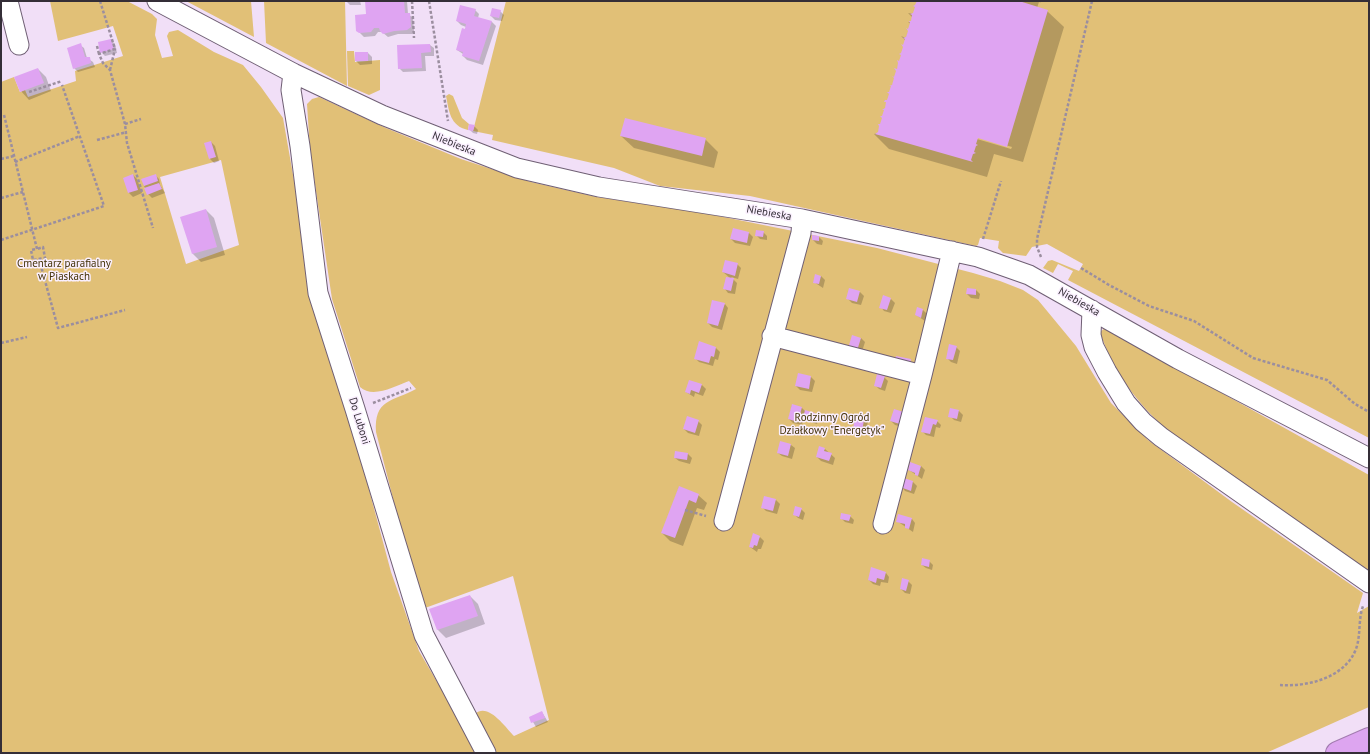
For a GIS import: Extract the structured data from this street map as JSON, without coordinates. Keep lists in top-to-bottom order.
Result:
{
  "streets": {
    "street": ["Niebieska", "Do Luboni"]
  },
  "crossings": [
    ["Niebieska", "Do Luboni"]
  ],
  "parks": ["Cmentarz parafialny w Piaskach", "Rodzinny Ogród Działkowy \"Energetyk\""]
}
